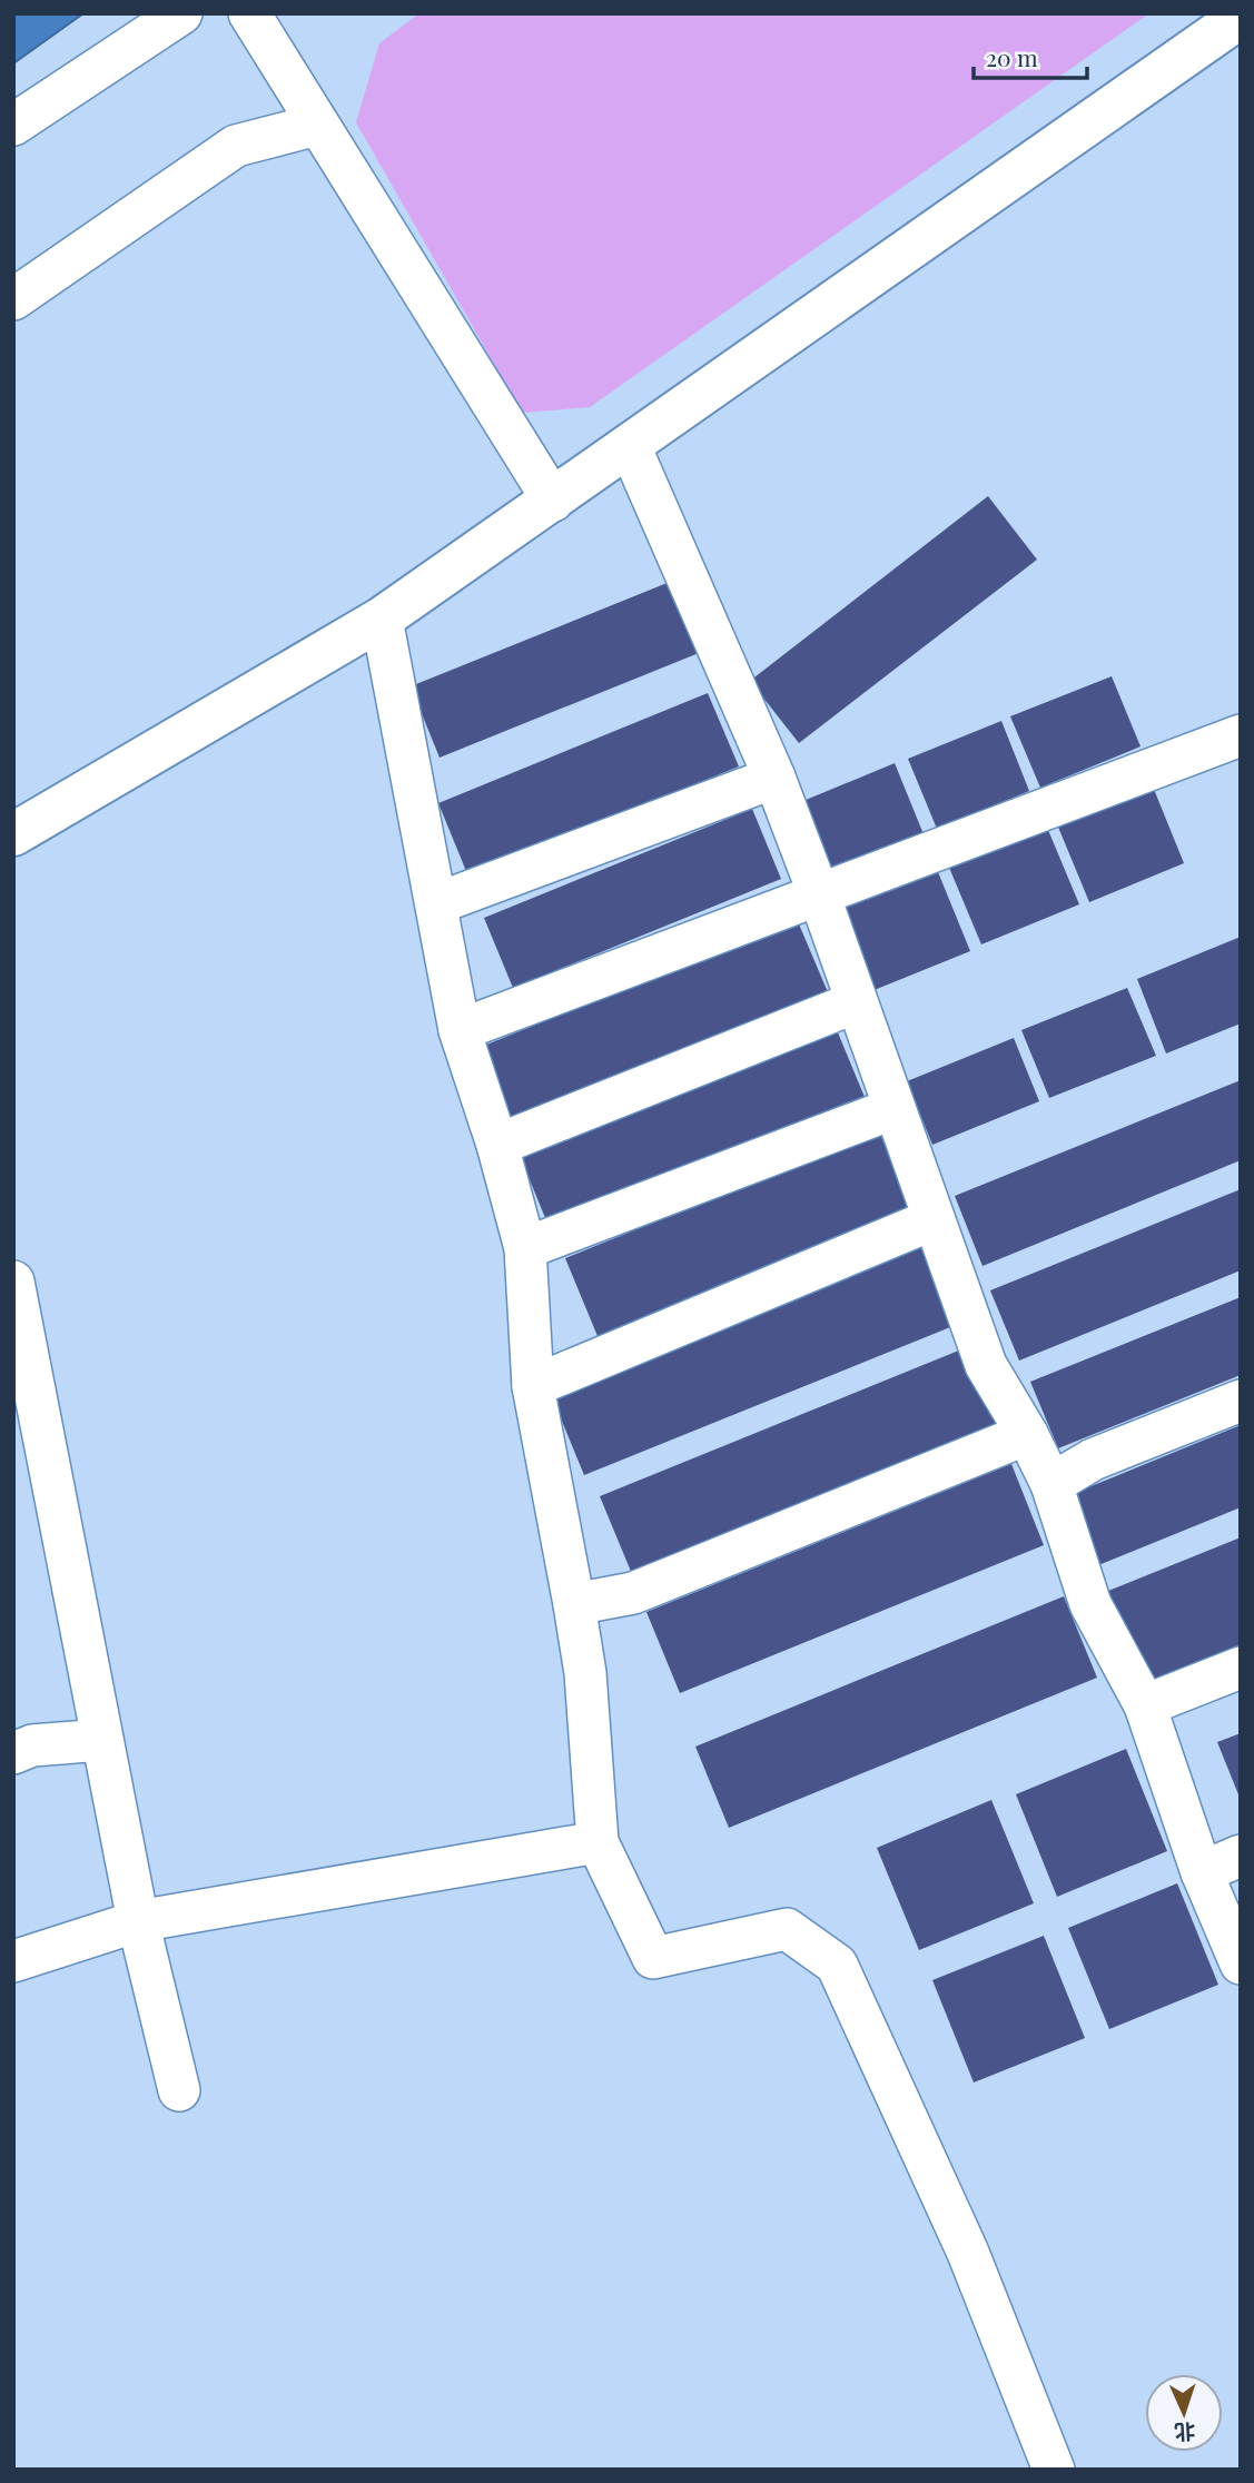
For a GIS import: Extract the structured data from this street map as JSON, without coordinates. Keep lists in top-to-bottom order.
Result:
{
  "scale_bar": "20 m",
  "north": "bottom"
}
